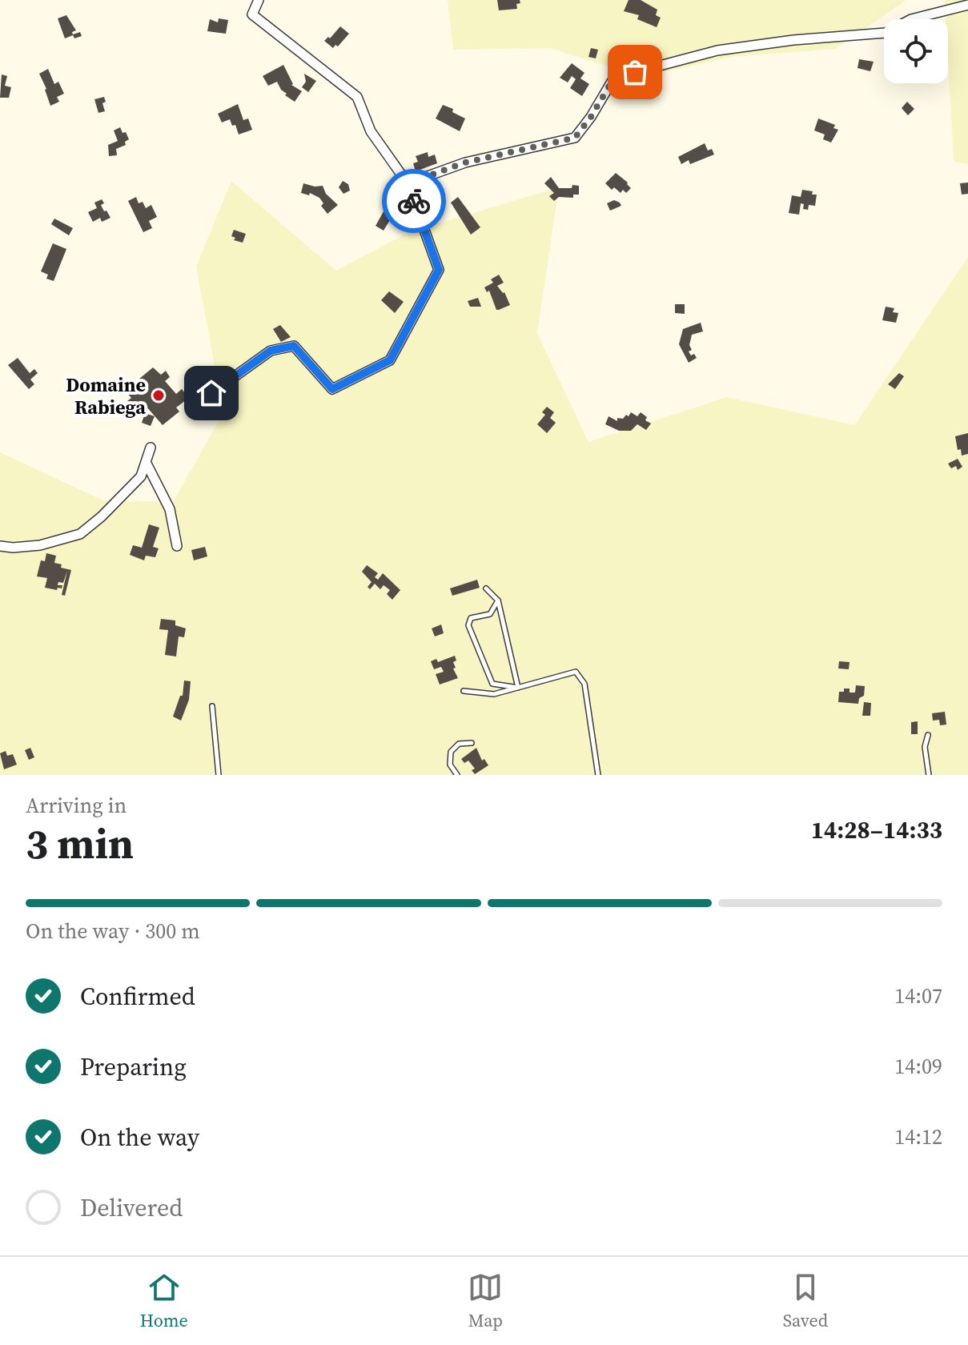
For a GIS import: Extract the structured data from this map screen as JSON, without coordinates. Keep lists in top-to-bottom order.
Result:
{
  "places": ["Domaine Rabiega"],
  "page": {
    "heading": ["3 min", "Arriving in", "14:28–14:33"],
    "bar": "On the way · 300 m",
    "list": [
      ["Confirmed", "14:07"],
      ["Preparing", "14:09"],
      ["On the way", "14:12"],
      "Delivered"
    ],
    "tabs": ["Home", "Map", "Saved"]
  }
}
